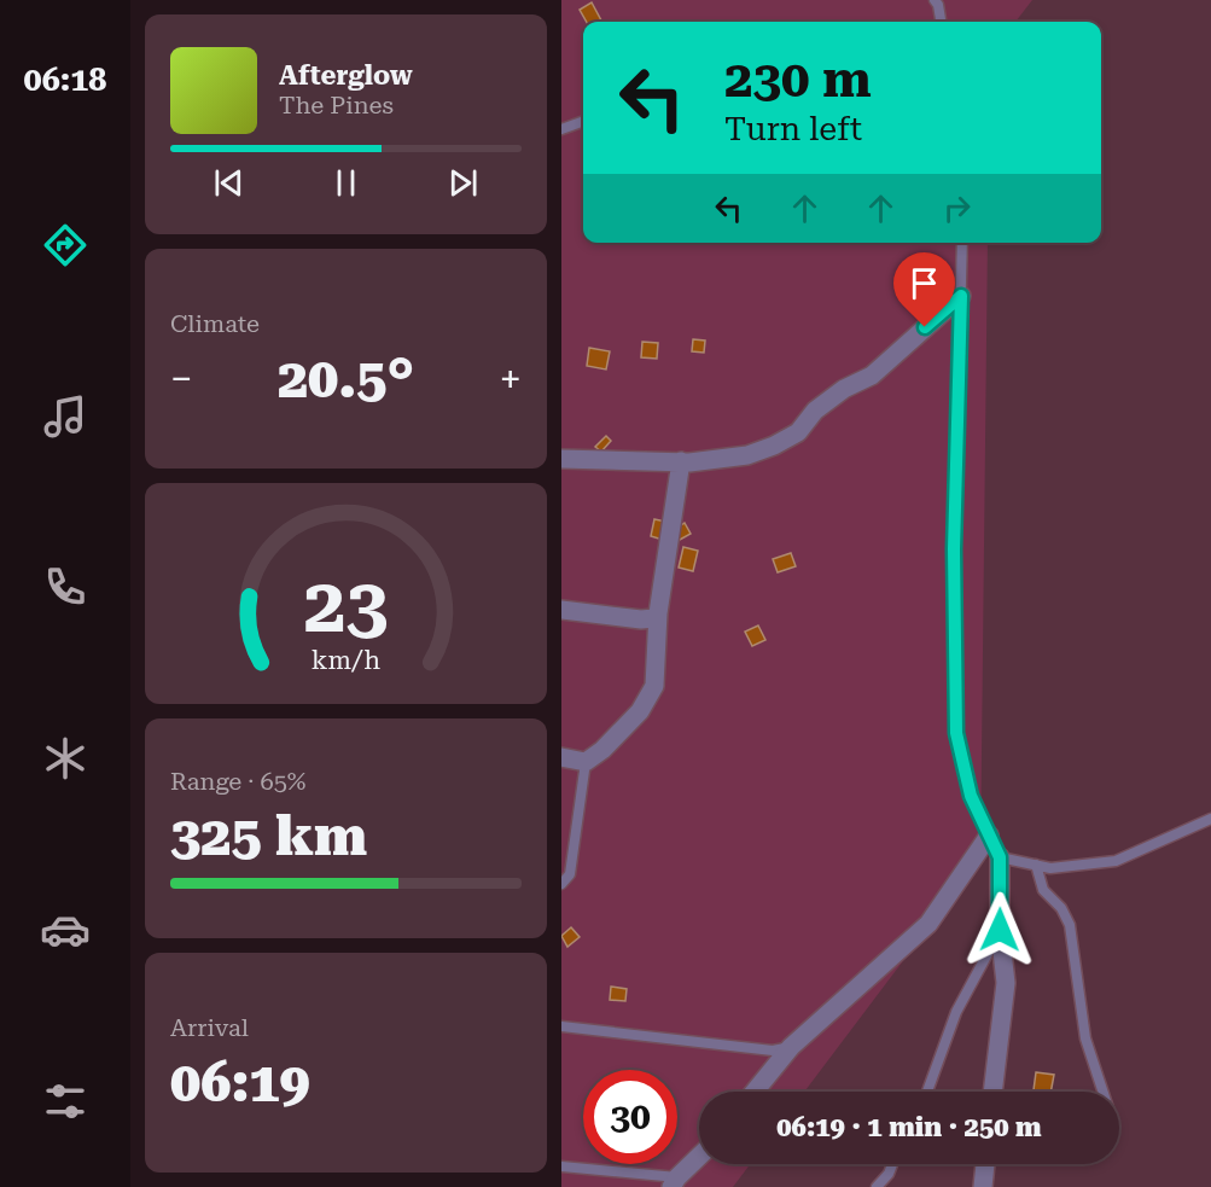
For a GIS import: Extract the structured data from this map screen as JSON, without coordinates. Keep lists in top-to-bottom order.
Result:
{
  "page": {
    "tabs": "06:18",
    "turn": ["230 m", "Turn left"],
    "song": ["Afterglow", "The Pines"],
    "tile": [
      "Climate",
      ["Range · 65%", "325 km"],
      ["Arrival", "06:19"]
    ],
    "heat": ["−", "20.5°", "+"],
    "limit": "30",
    "trip": "06:19 · 1 min · 250 m",
    "gauge": ["23", "km/h"]
  }
}
